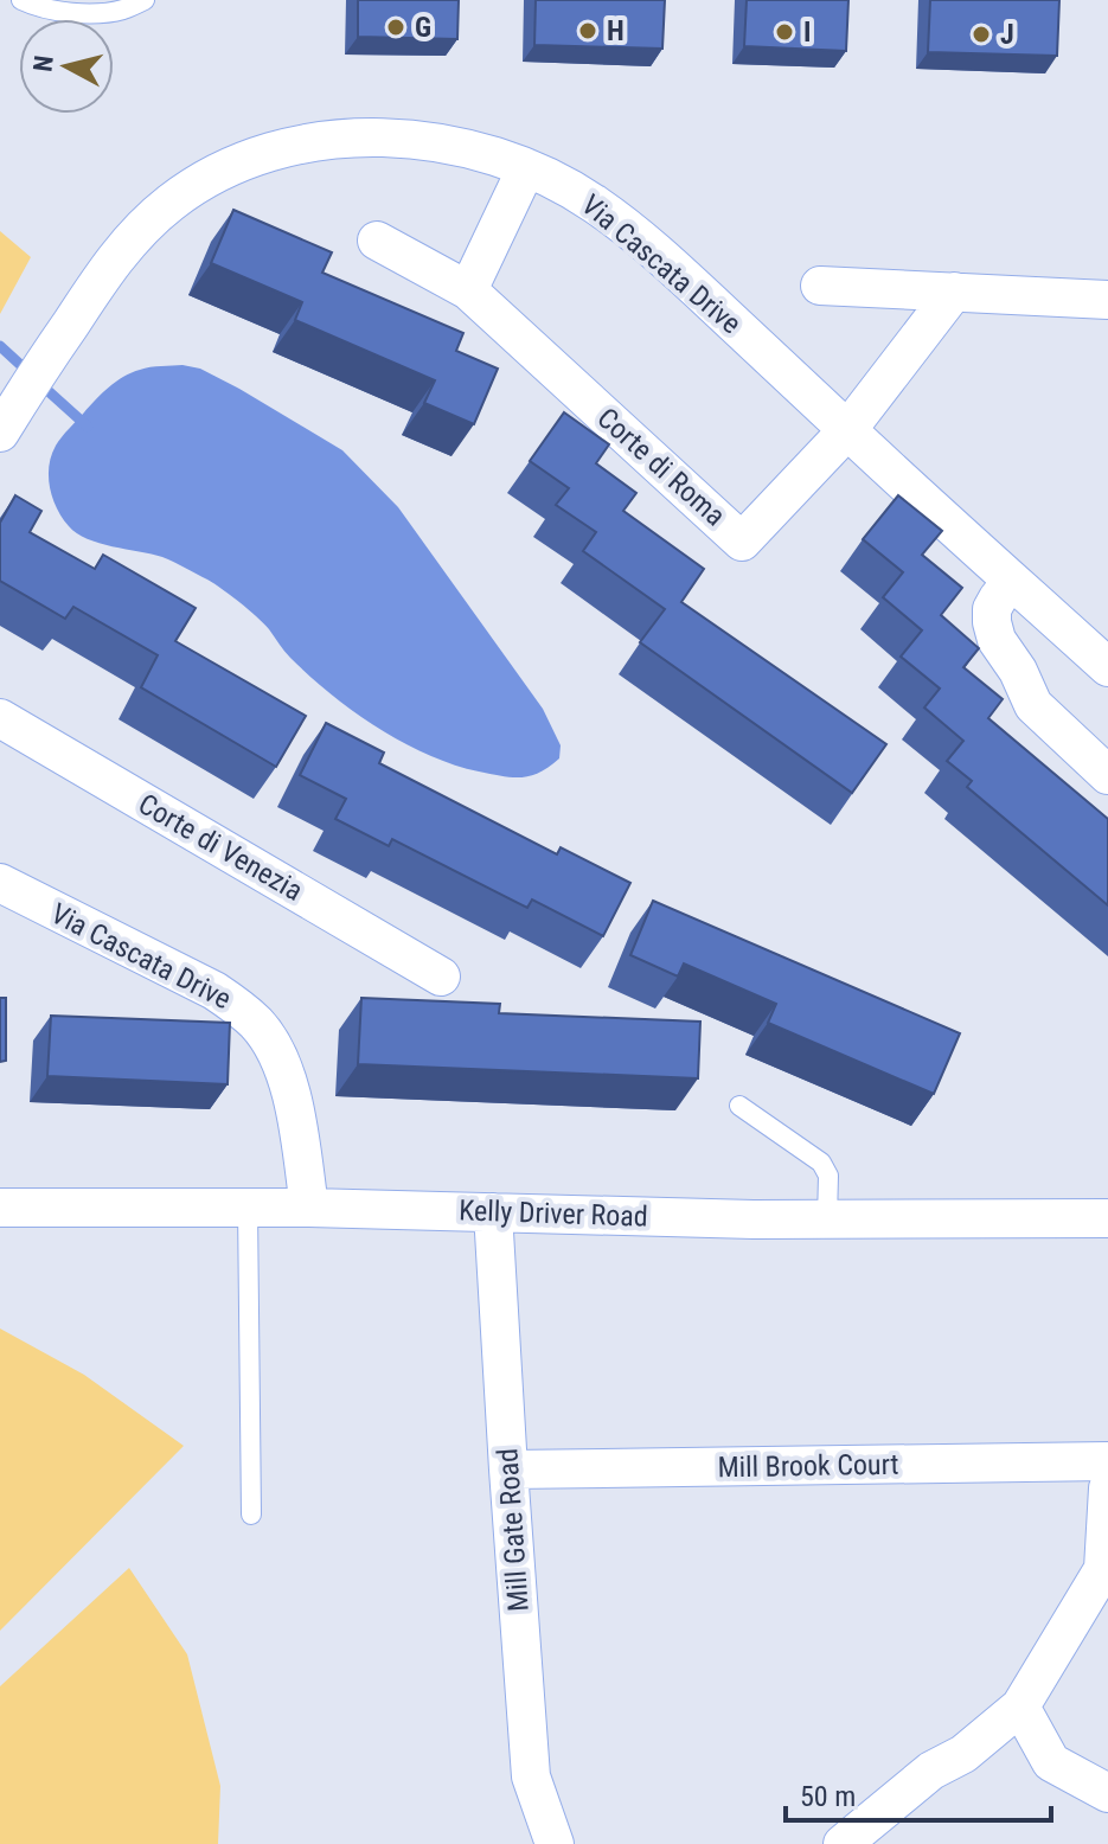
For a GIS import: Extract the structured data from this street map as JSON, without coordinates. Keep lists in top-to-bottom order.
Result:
{
  "streets": {
    "street": [
      "Via Cascata Drive",
      "Corte di Roma",
      "Corte di Venezia",
      "Kelly Driver Road",
      "Mill Brook Court",
      "Mill Gate Road"
    ]
  },
  "crossings": [
    ["Via Cascata Drive", "Corte di Roma"],
    ["Via Cascata Drive", "Kelly Driver Road"],
    ["Kelly Driver Road", "Mill Gate Road"],
    ["Mill Brook Court", "Mill Gate Road"]
  ],
  "places": [
    "G",
    "H",
    "I",
    "J"
  ],
  "scale_bar": "50 m",
  "north": "left"
}
